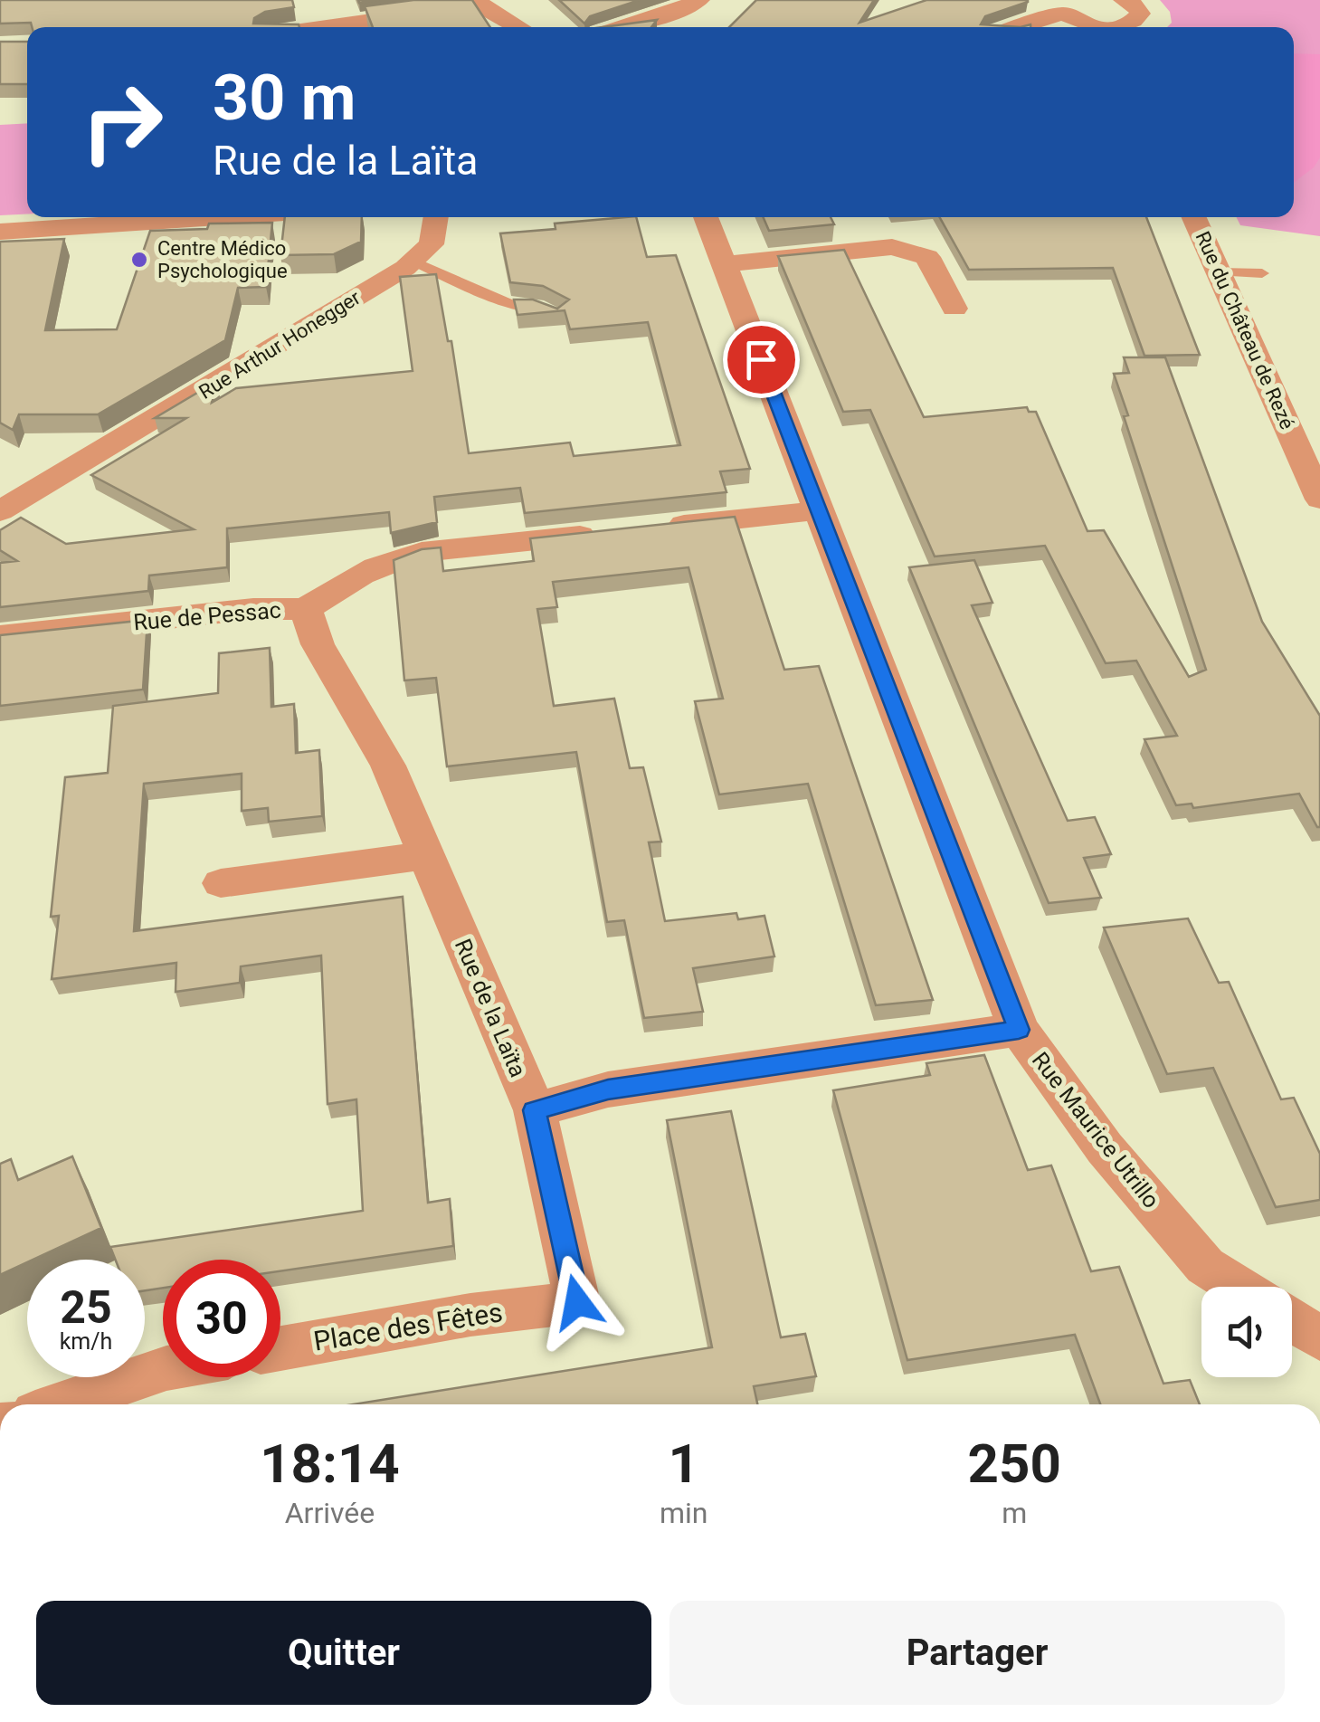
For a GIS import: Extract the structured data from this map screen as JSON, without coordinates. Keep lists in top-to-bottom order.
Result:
{
  "streets": {
    "street": [
      "Rue du Château de Rezé",
      "Rue Arthur Honegger",
      "Rue de Pessac",
      "Rue de la Laïta",
      "Rue Maurice Utrillo",
      "Place des Fêtes"
    ]
  },
  "crossings": [
    ["Rue de Pessac", "Rue de la Laïta"],
    ["Rue de la Laïta", "Place des Fêtes"]
  ],
  "places": ["Centre Médico Psychologique"],
  "page": {
    "turn": ["30 m", "Rue de la Laïta"],
    "speed": "25 km/h",
    "limit": "30",
    "eta": [
      "18:14",
      "Arrivée",
      "1",
      "min",
      "250",
      "m"
    ],
    "buttons": ["Quitter", "Partager"]
  }
}
